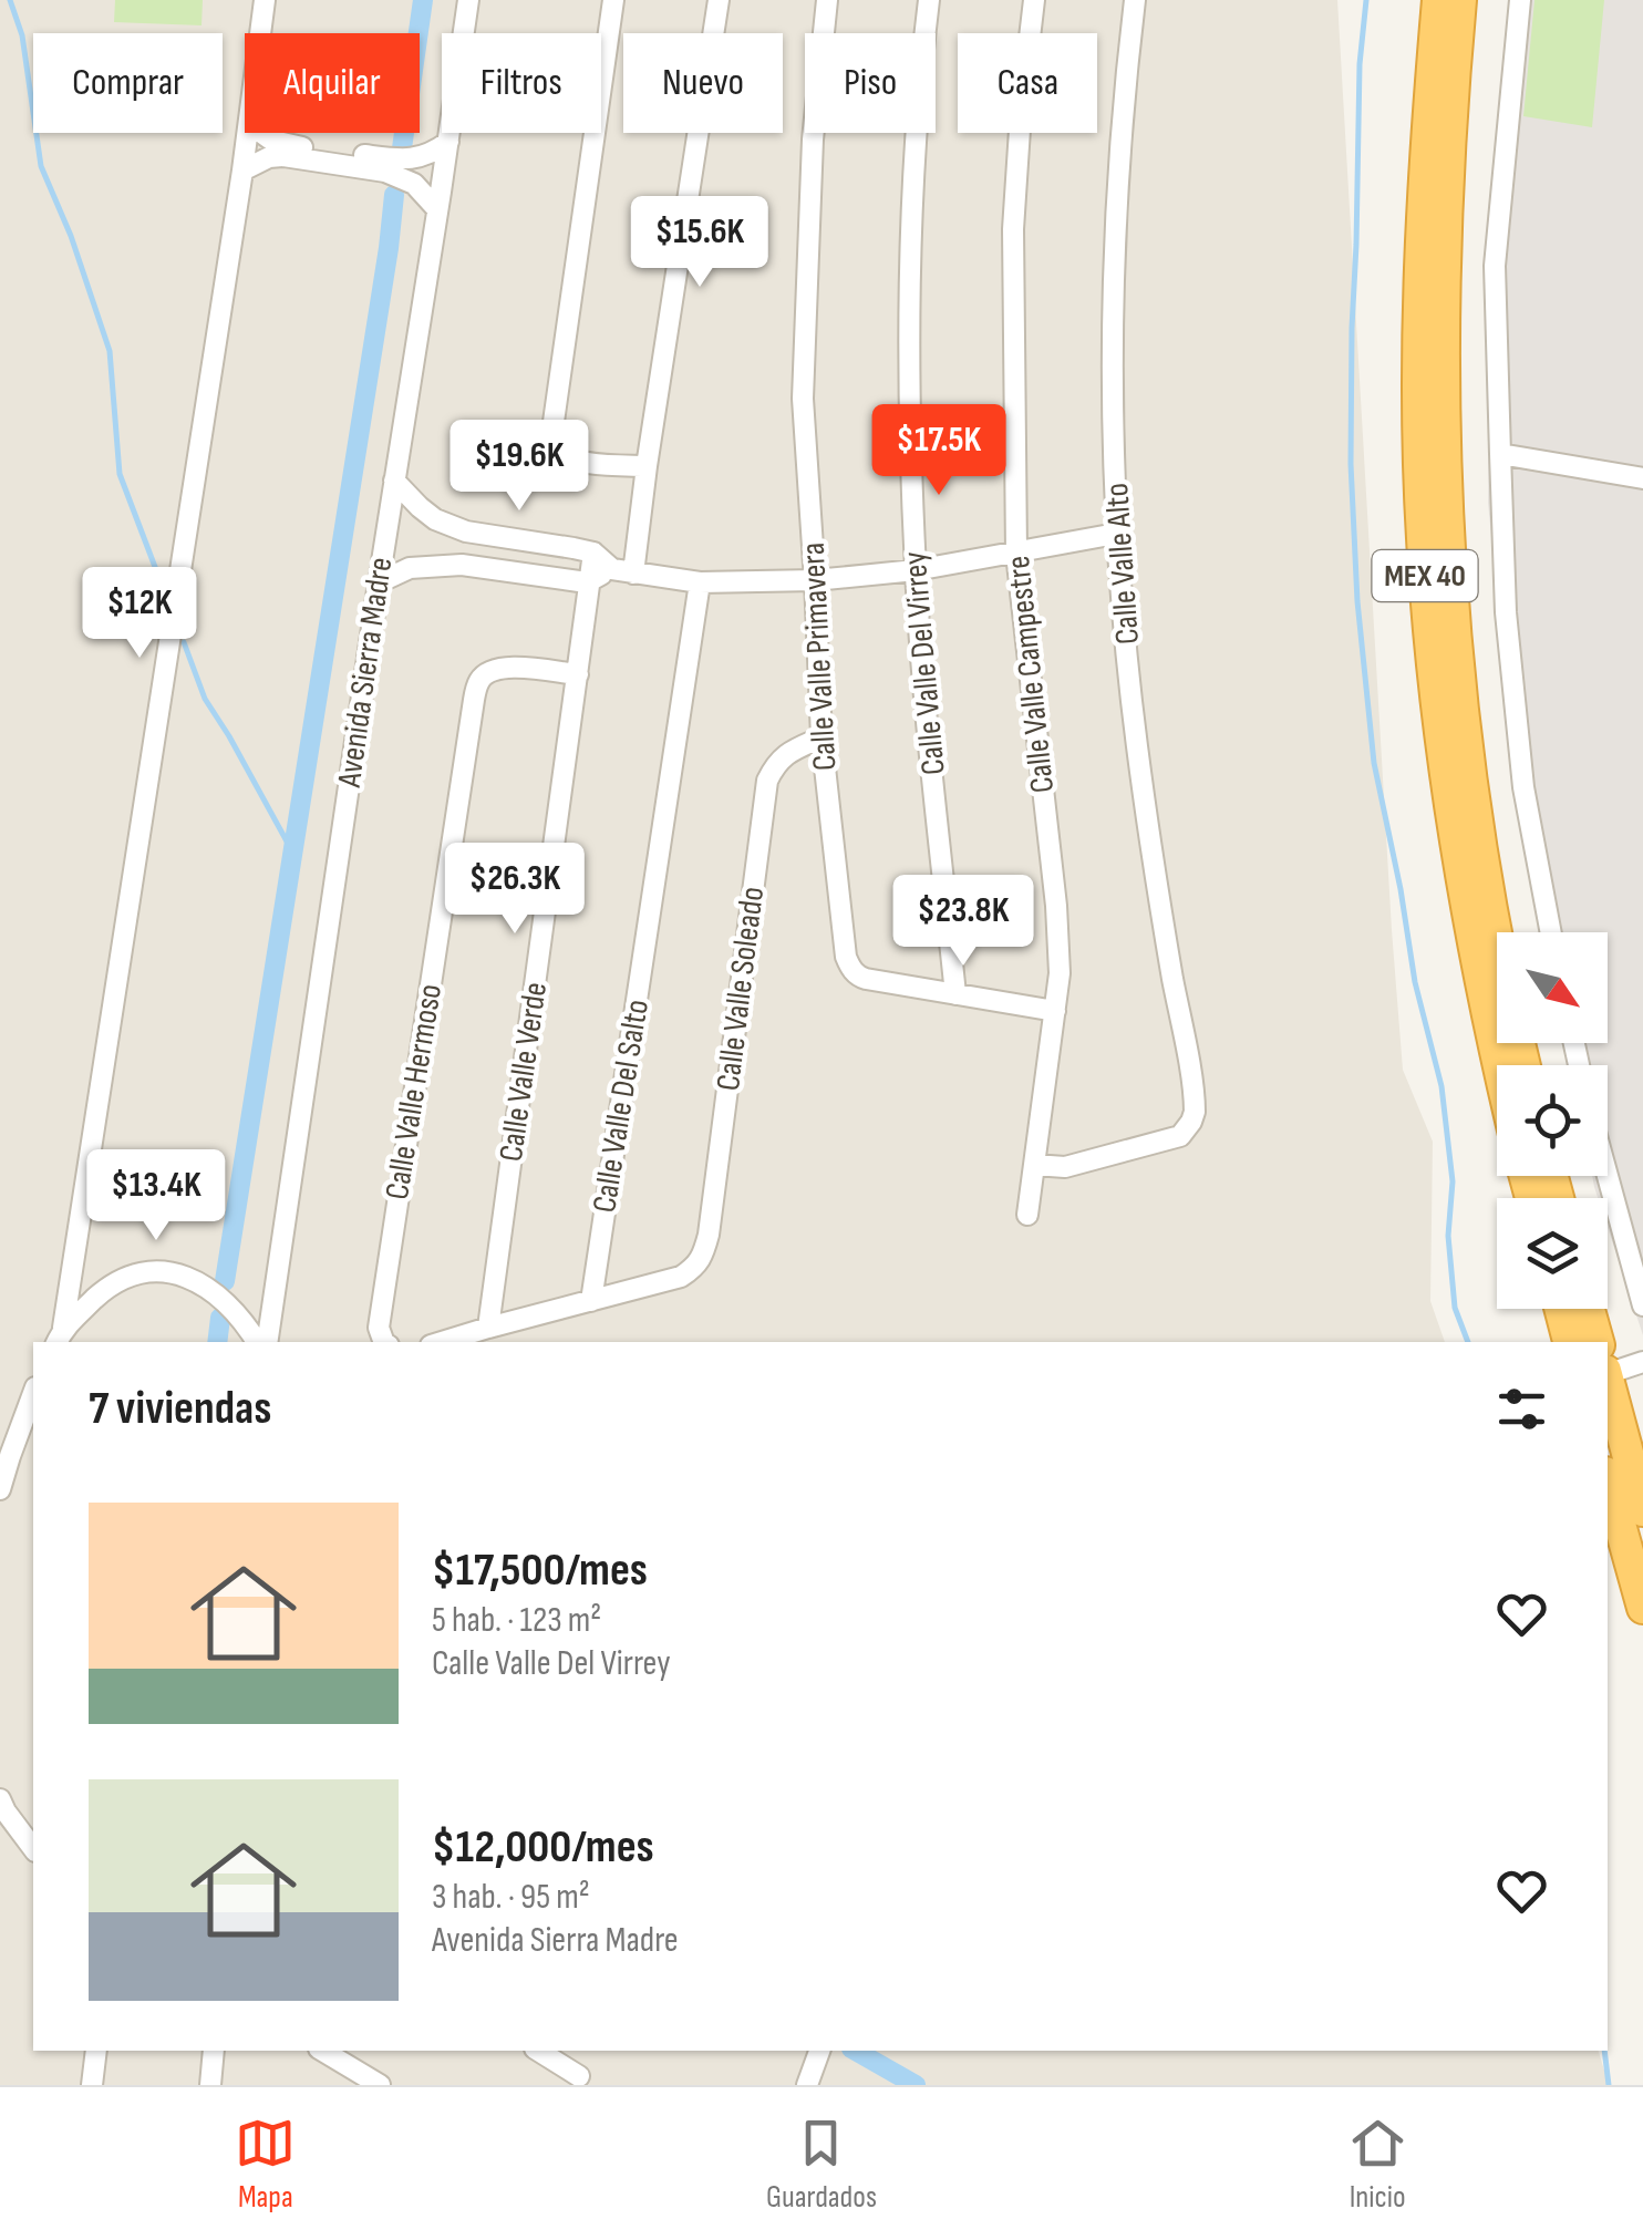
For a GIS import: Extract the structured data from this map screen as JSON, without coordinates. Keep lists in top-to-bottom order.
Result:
{
  "streets": {
    "highway": ["MEX 40"],
    "street": [
      "Calle Valle Alto",
      "Calle Valle Primavera",
      "Calle Valle Del Virrey",
      "Avenida Sierra Madre",
      "Calle Valle Campestre",
      "Calle Valle Soleado",
      "Calle Valle Verde",
      "Calle Valle Hermoso",
      "Calle Valle Del Salto"
    ]
  },
  "crossings": [
    ["Calle Valle Alto", "Calle Valle Campestre"],
    ["Calle Valle Primavera", "Calle Valle Del Virrey"],
    ["Calle Valle Primavera", "Calle Valle Soleado"],
    ["Calle Valle Soleado", "Calle Valle Del Salto"],
    ["Calle Valle Verde", "Calle Valle Hermoso"]
  ],
  "north": "bottom right",
  "page": {
    "chip": [
      "Comprar",
      "Alquilar",
      "Filtros",
      "Nuevo",
      "Piso",
      "Casa"
    ],
    "price": [
      "$15.6K",
      "$17.5K",
      "$19.6K",
      "$12K",
      "$26.3K",
      "$23.8K",
      "$13.4K"
    ],
    "heading": "7 viviendas",
    "list": [
      {
        "name": "$17,500/mes",
        "note": "5 hab. · 123 m² · Calle Valle Del Virrey"
      },
      {
        "name": "$12,000/mes",
        "note": "3 hab. · 95 m² · Avenida Sierra Madre"
      }
    ],
    "tabs": ["Mapa", "Guardados", "Inicio"]
  }
}
